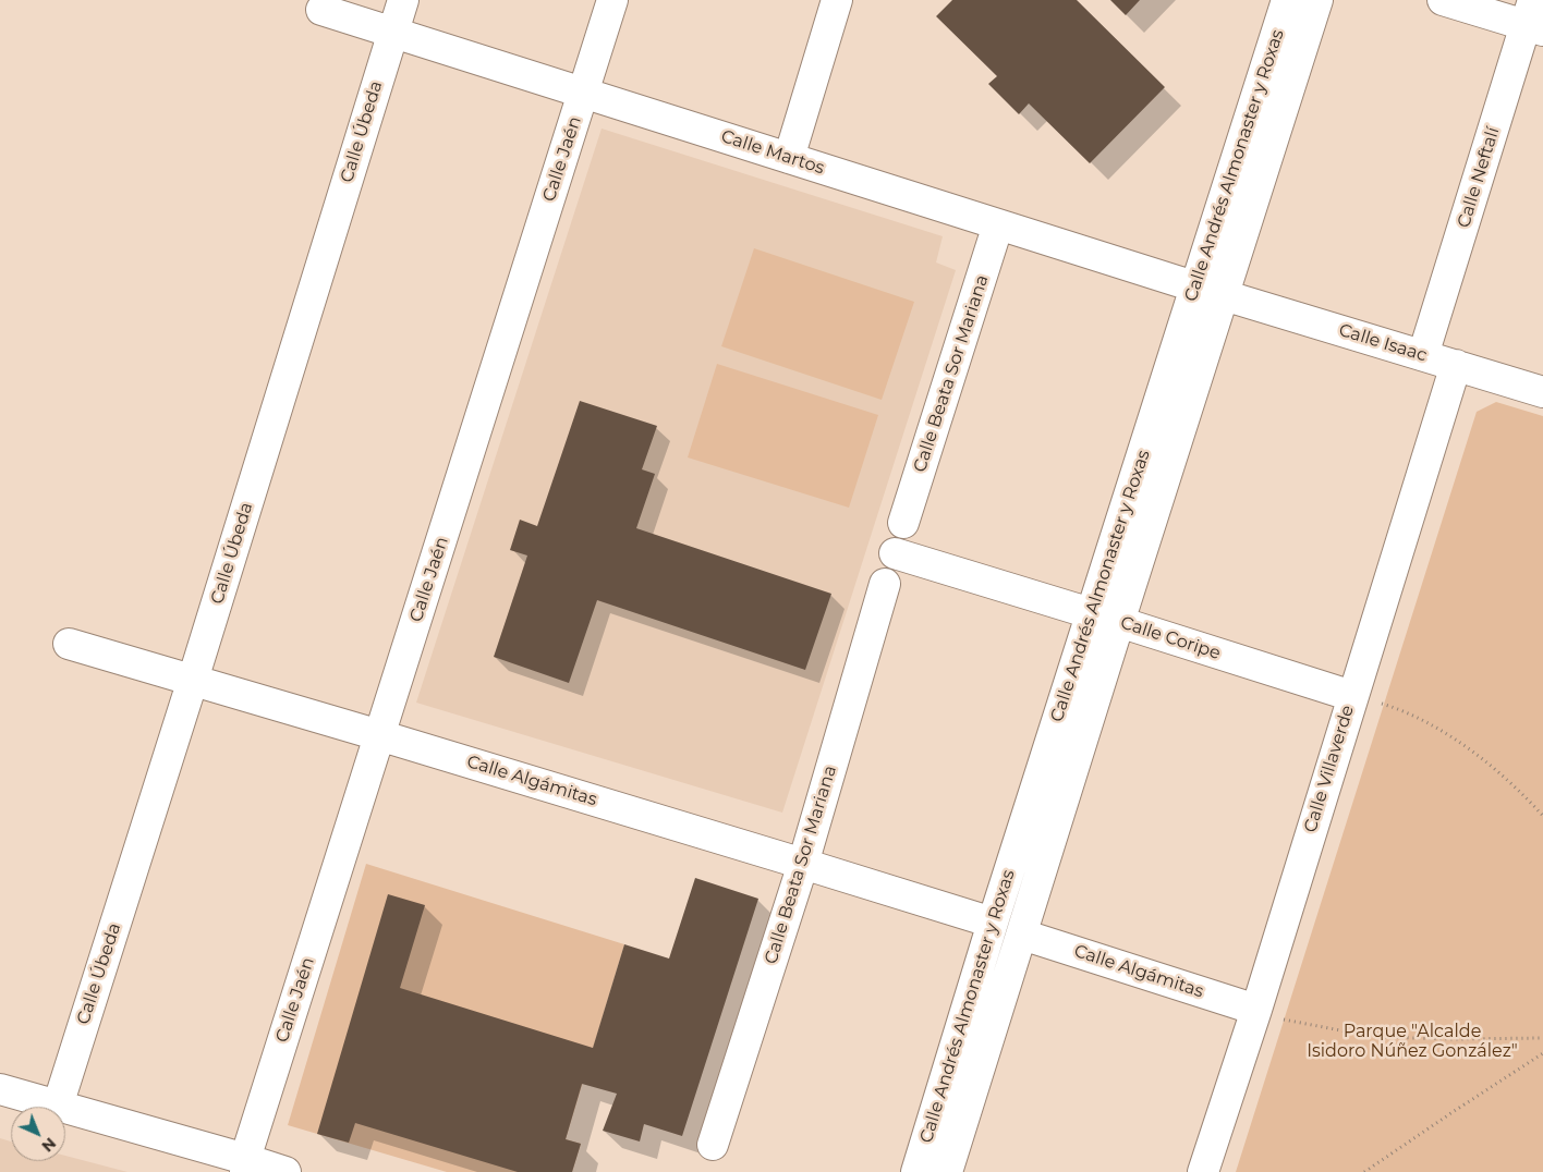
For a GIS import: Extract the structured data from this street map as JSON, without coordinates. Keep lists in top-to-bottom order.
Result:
{
  "streets": {
    "street": [
      "Calle Úbeda",
      "Calle Martos",
      "Calle Jaén",
      "Calle Andrés Almonaster y Roxas",
      "Calle Neftalí",
      "Calle Isaac",
      "Calle Beata Sor Mariana",
      "Calle Coripe",
      "Calle Villaverde",
      "Calle Algámitas"
    ]
  },
  "crossings": [
    ["Calle Úbeda", "Calle Martos"],
    ["Calle Úbeda", "Calle Algámitas"],
    ["Calle Martos", "Calle Jaén"],
    ["Calle Martos", "Calle Andrés Almonaster y Roxas"],
    ["Calle Martos", "Calle Isaac"],
    ["Calle Martos", "Calle Beata Sor Mariana"],
    ["Calle Jaén", "Calle Algámitas"],
    ["Calle Andrés Almonaster y Roxas", "Calle Isaac"],
    ["Calle Andrés Almonaster y Roxas", "Calle Coripe"],
    ["Calle Andrés Almonaster y Roxas", "Calle Algámitas"],
    ["Calle Neftalí", "Calle Isaac"],
    ["Calle Isaac", "Calle Villaverde"],
    ["Calle Beata Sor Mariana", "Calle Algámitas"],
    ["Calle Coripe", "Calle Villaverde"],
    ["Calle Villaverde", "Calle Algámitas"]
  ],
  "parks": ["Parque \"Alcalde Isidoro Núñez González\""],
  "north": "bottom right"
}
